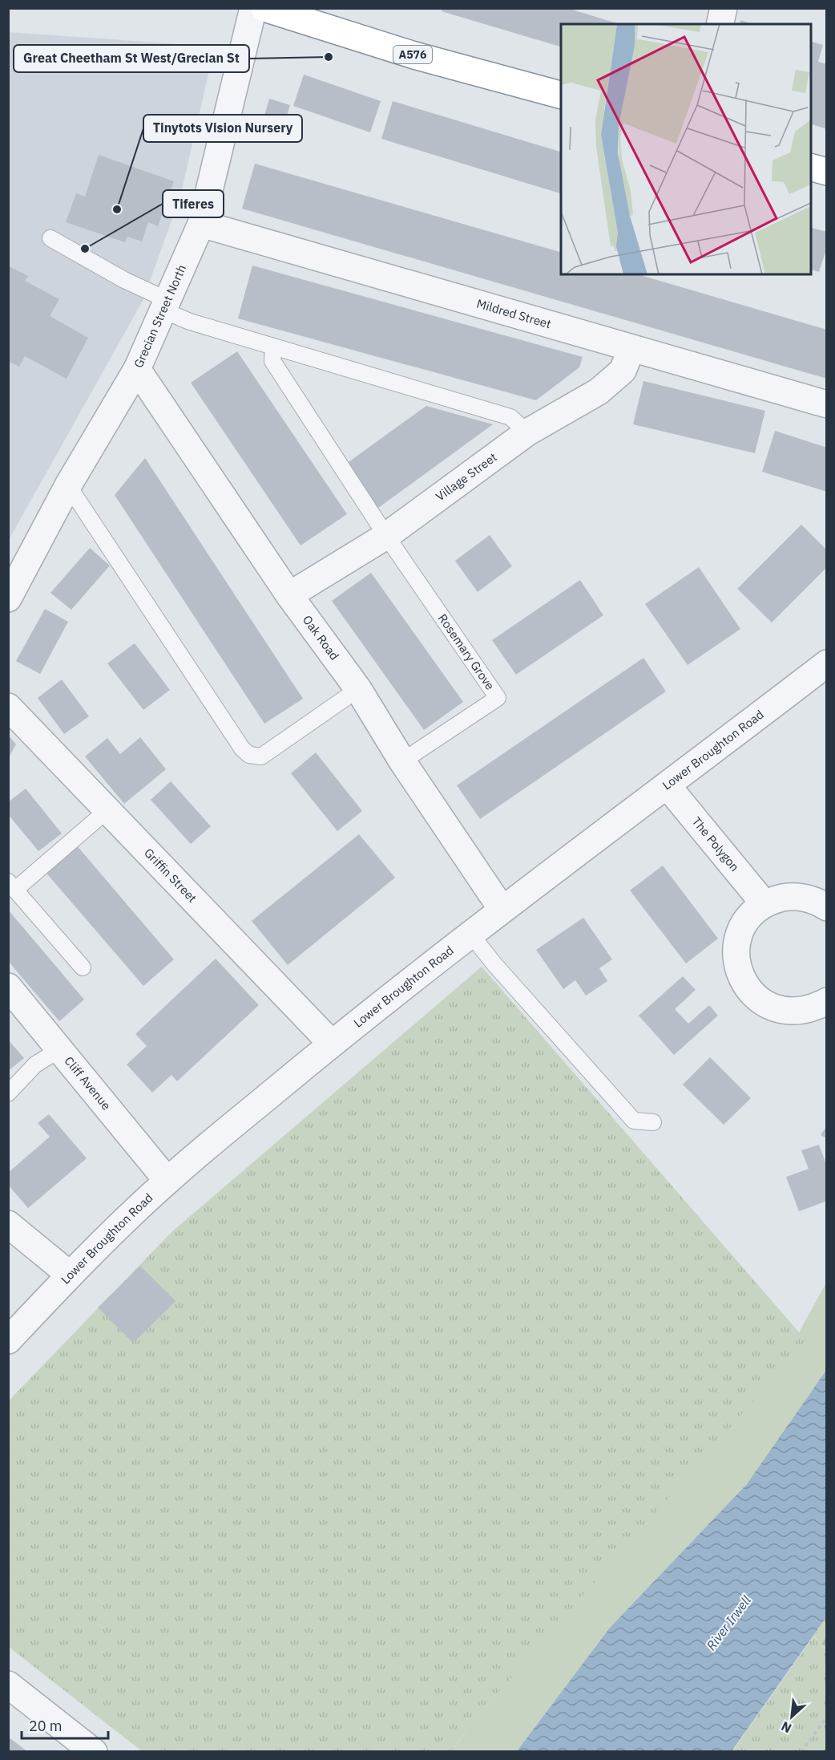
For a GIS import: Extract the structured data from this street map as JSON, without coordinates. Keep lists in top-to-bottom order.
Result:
{
  "streets": {
    "highway": ["A576"],
    "street": [
      "Mildred Street",
      "Grecian Street North",
      "Village Street",
      "Oak Road",
      "Lower Broughton Road",
      "The Polygon",
      "Griffin Street",
      "Cliff Avenue"
    ],
    "lane": ["Rosemary Grove"]
  },
  "crossings": [
    ["Mildred Street", "Grecian Street North"],
    ["Mildred Street", "Village Street"],
    ["Grecian Street North", "Oak Road"],
    ["Village Street", "Oak Road"],
    ["Village Street", "Rosemary Grove"],
    ["Oak Road", "Rosemary Grove"],
    ["Oak Road", "Lower Broughton Road"],
    ["Lower Broughton Road", "The Polygon"],
    ["Lower Broughton Road", "Griffin Street"],
    ["Lower Broughton Road", "Cliff Avenue"]
  ],
  "water": ["River Irwell"],
  "places": ["Great Cheetham St West/Grecian St", "Tinytots Vision Nursery", "Tiferes"],
  "scale_bar": "20 m",
  "north": "bottom left"
}
